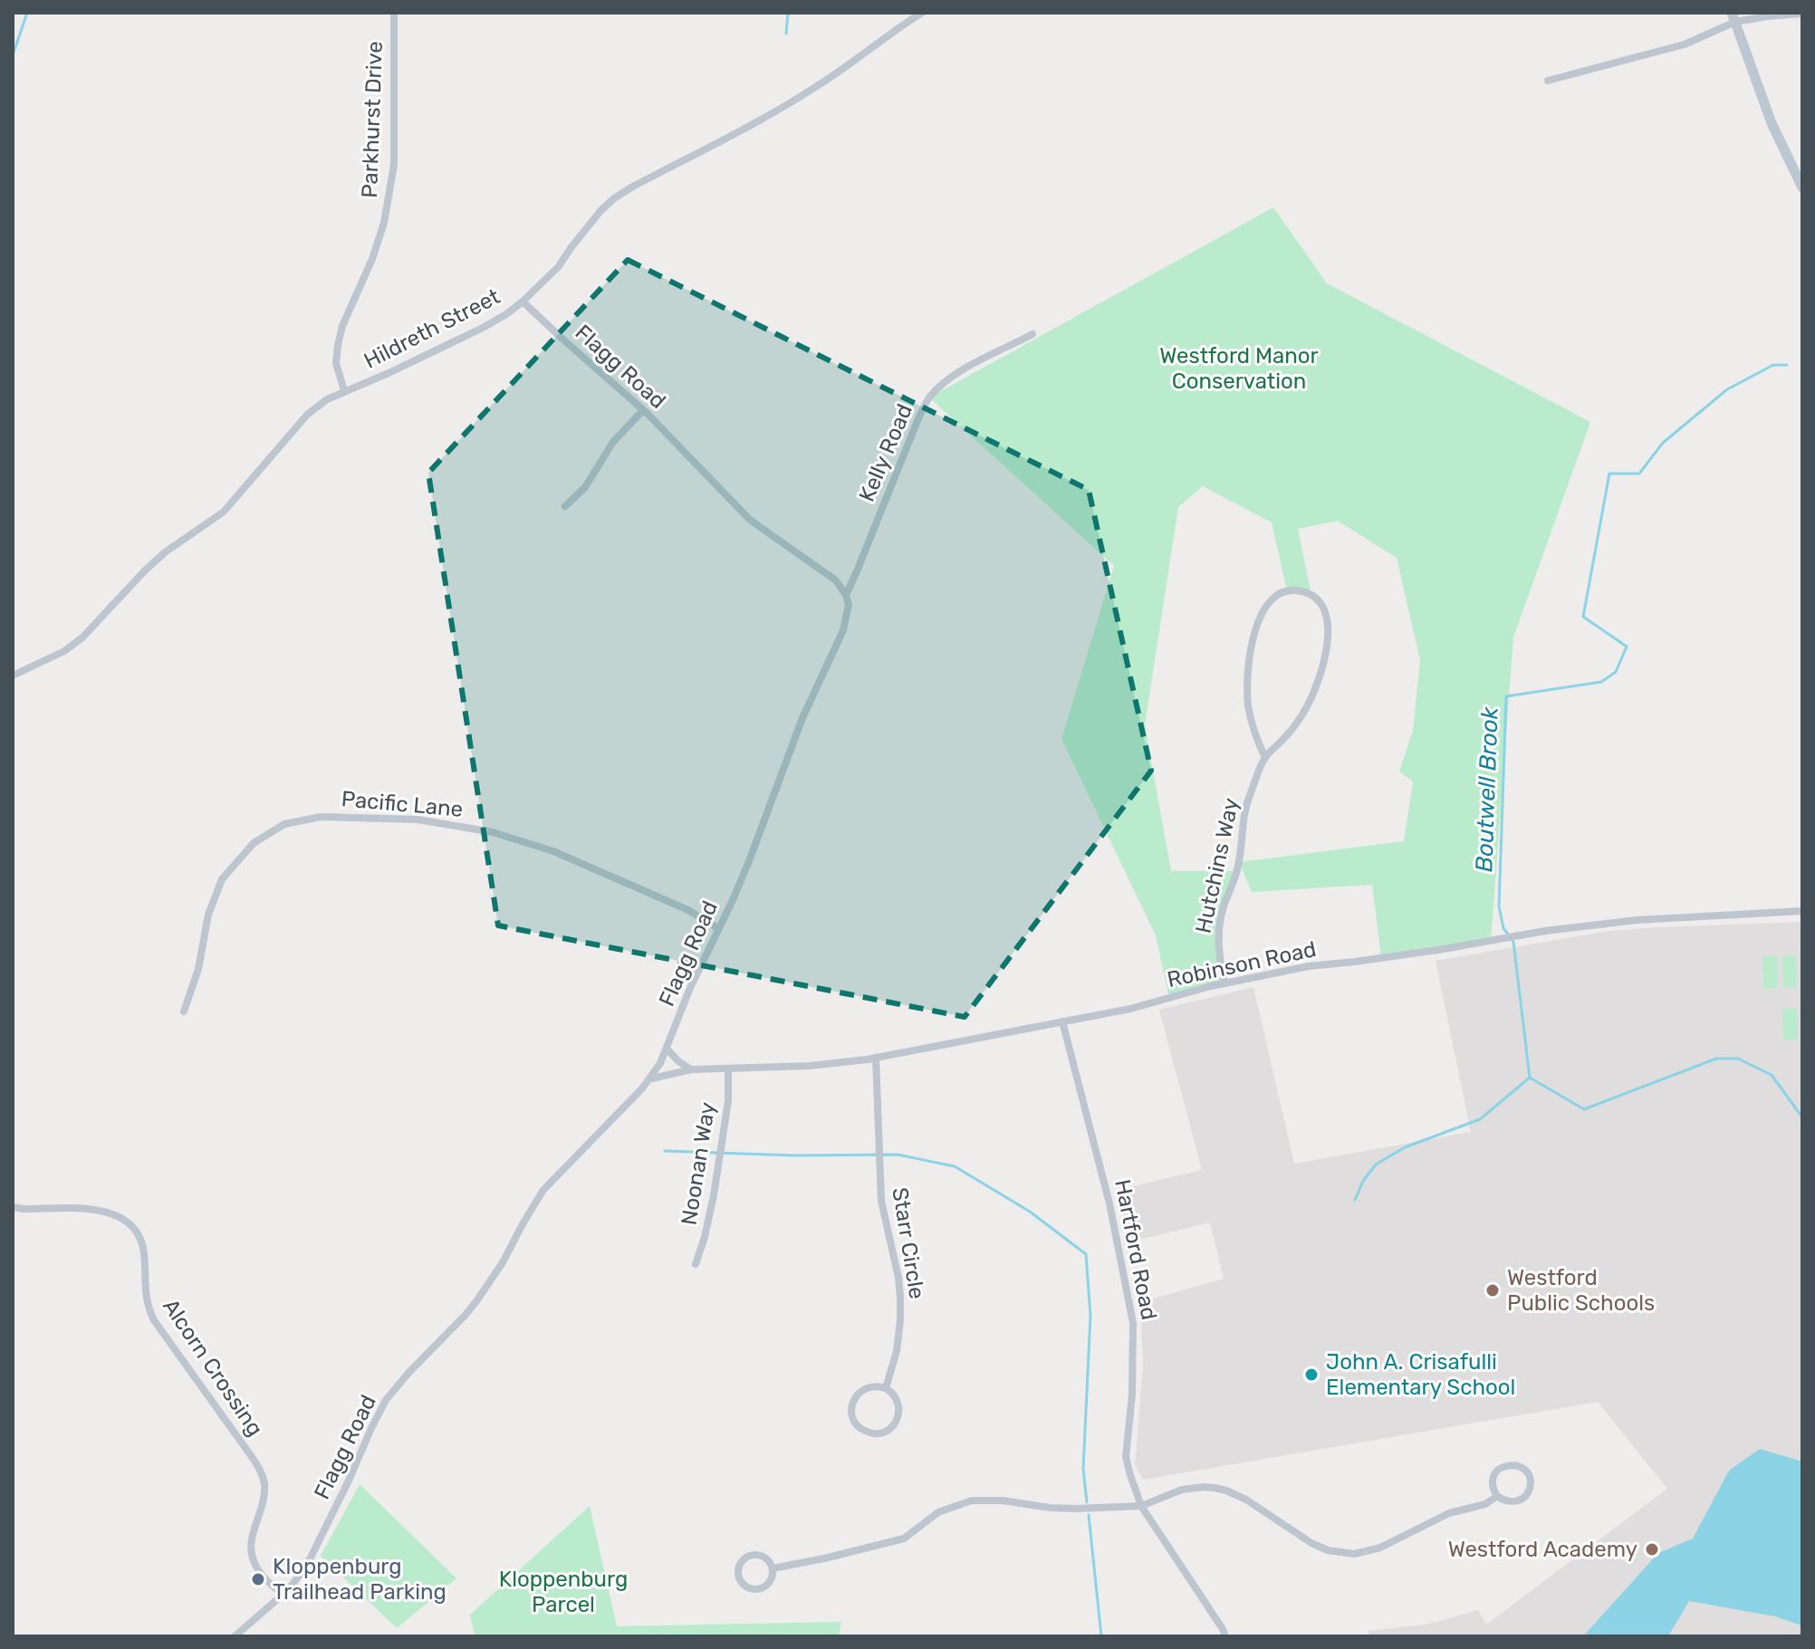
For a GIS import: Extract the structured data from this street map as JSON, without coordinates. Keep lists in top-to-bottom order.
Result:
{
  "streets": {
    "street": [
      "Parkhurst Drive",
      "Hildreth Street",
      "Flagg Road",
      "Kelly Road",
      "Pacific Lane",
      "Hutchins Way",
      "Robinson Road",
      "Noonan Way",
      "Starr Circle",
      "Hartford Road",
      "Alcorn Crossing"
    ]
  },
  "crossings": [
    ["Parkhurst Drive", "Hildreth Street"],
    ["Hildreth Street", "Flagg Road"],
    ["Flagg Road", "Kelly Road"],
    ["Flagg Road", "Pacific Lane"],
    ["Flagg Road", "Robinson Road"],
    ["Flagg Road", "Alcorn Crossing"],
    ["Hutchins Way", "Robinson Road"],
    ["Robinson Road", "Noonan Way"],
    ["Robinson Road", "Starr Circle"],
    ["Robinson Road", "Hartford Road"]
  ],
  "water": ["Boutwell Brook"],
  "parks": ["Westford Manor Conservation", "Kloppenburg Parcel"],
  "places": [
    "Westford Public Schools",
    "John A. Crisafulli Elementary School",
    "Westford Academy",
    "Kloppenburg Trailhead Parking"
  ]
}
